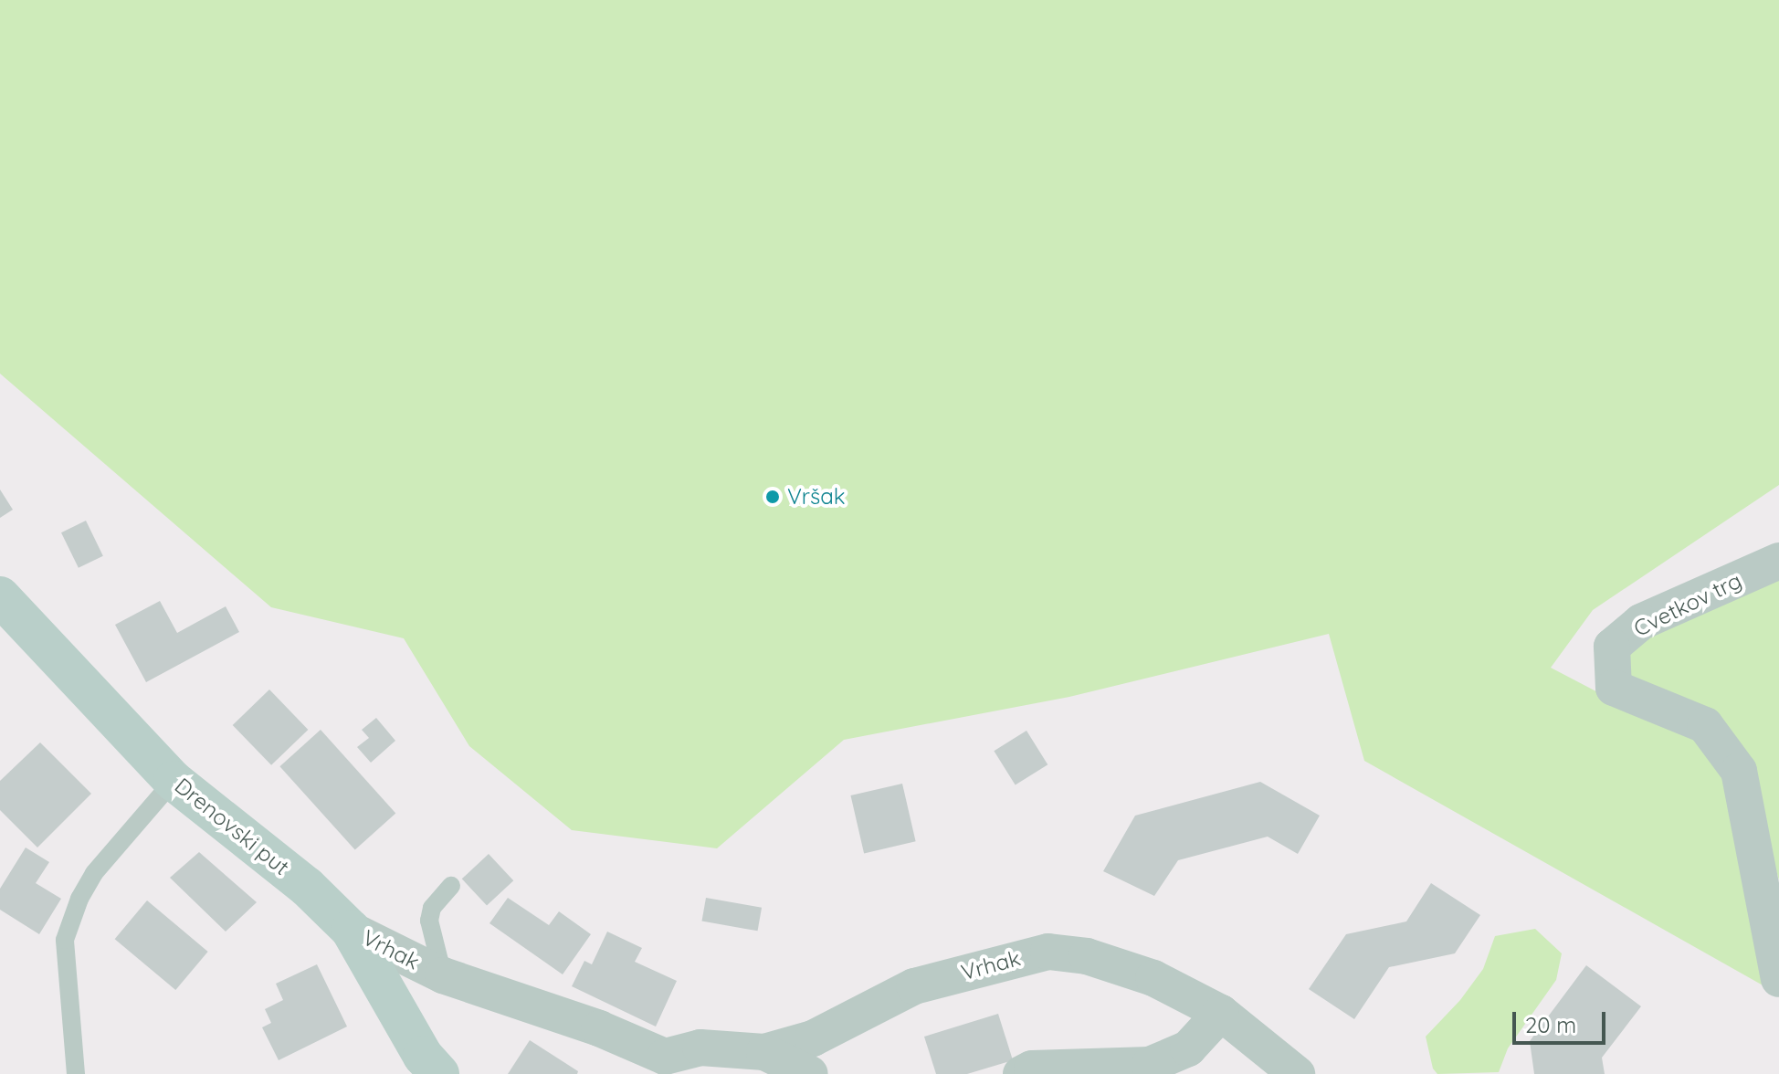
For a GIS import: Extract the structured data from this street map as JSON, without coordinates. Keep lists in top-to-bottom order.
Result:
{
  "streets": {
    "main road": ["Drenovski put"],
    "street": ["Cvetkov trg", "Vrhak"]
  },
  "crossings": [
    ["Drenovski put", "Vrhak"]
  ],
  "places": ["Vršak"],
  "scale_bar": "20 m"
}
